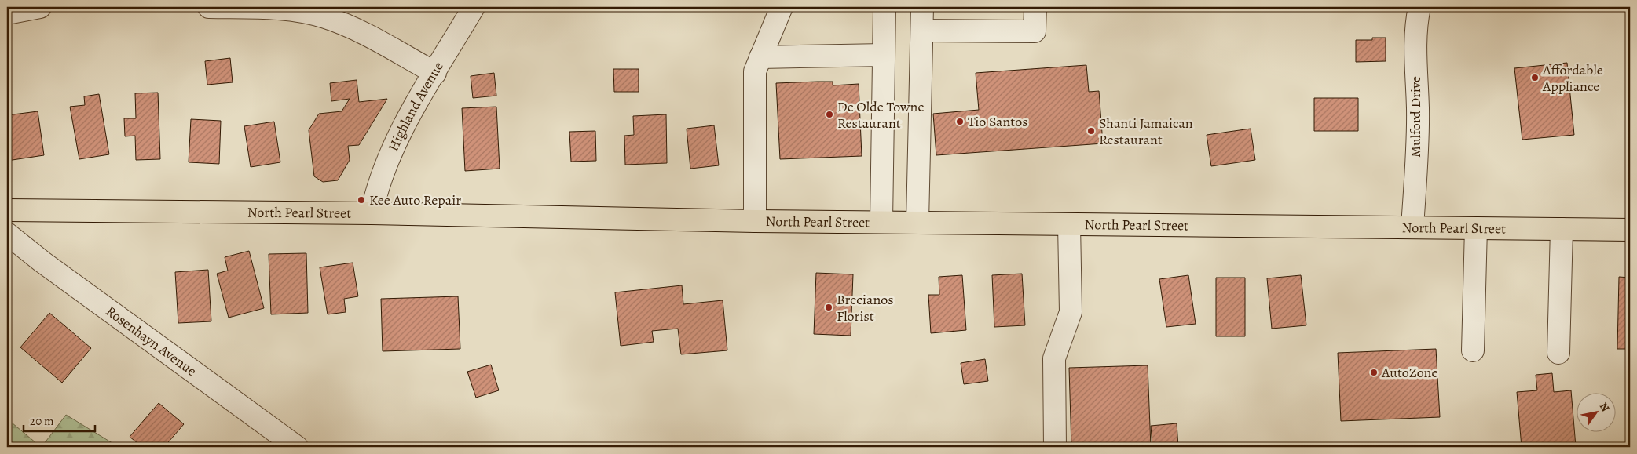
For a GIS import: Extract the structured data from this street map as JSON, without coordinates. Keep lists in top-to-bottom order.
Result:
{
  "streets": {
    "main road": ["North Pearl Street"],
    "street": ["Highland Avenue", "Mulford Drive", "Rosenhayn Avenue"]
  },
  "crossings": [
    ["Highland Avenue", "North Pearl Street"],
    ["Mulford Drive", "North Pearl Street"]
  ],
  "places": [
    "Affordable Appliance",
    "De Olde Towne Restaurant",
    "Tio Santos",
    "Shanti Jamaican Restaurant",
    "Kee Auto Repair",
    "Brecianos Florist",
    "AutoZone"
  ],
  "scale_bar": "20 m",
  "north": "top right"
}
